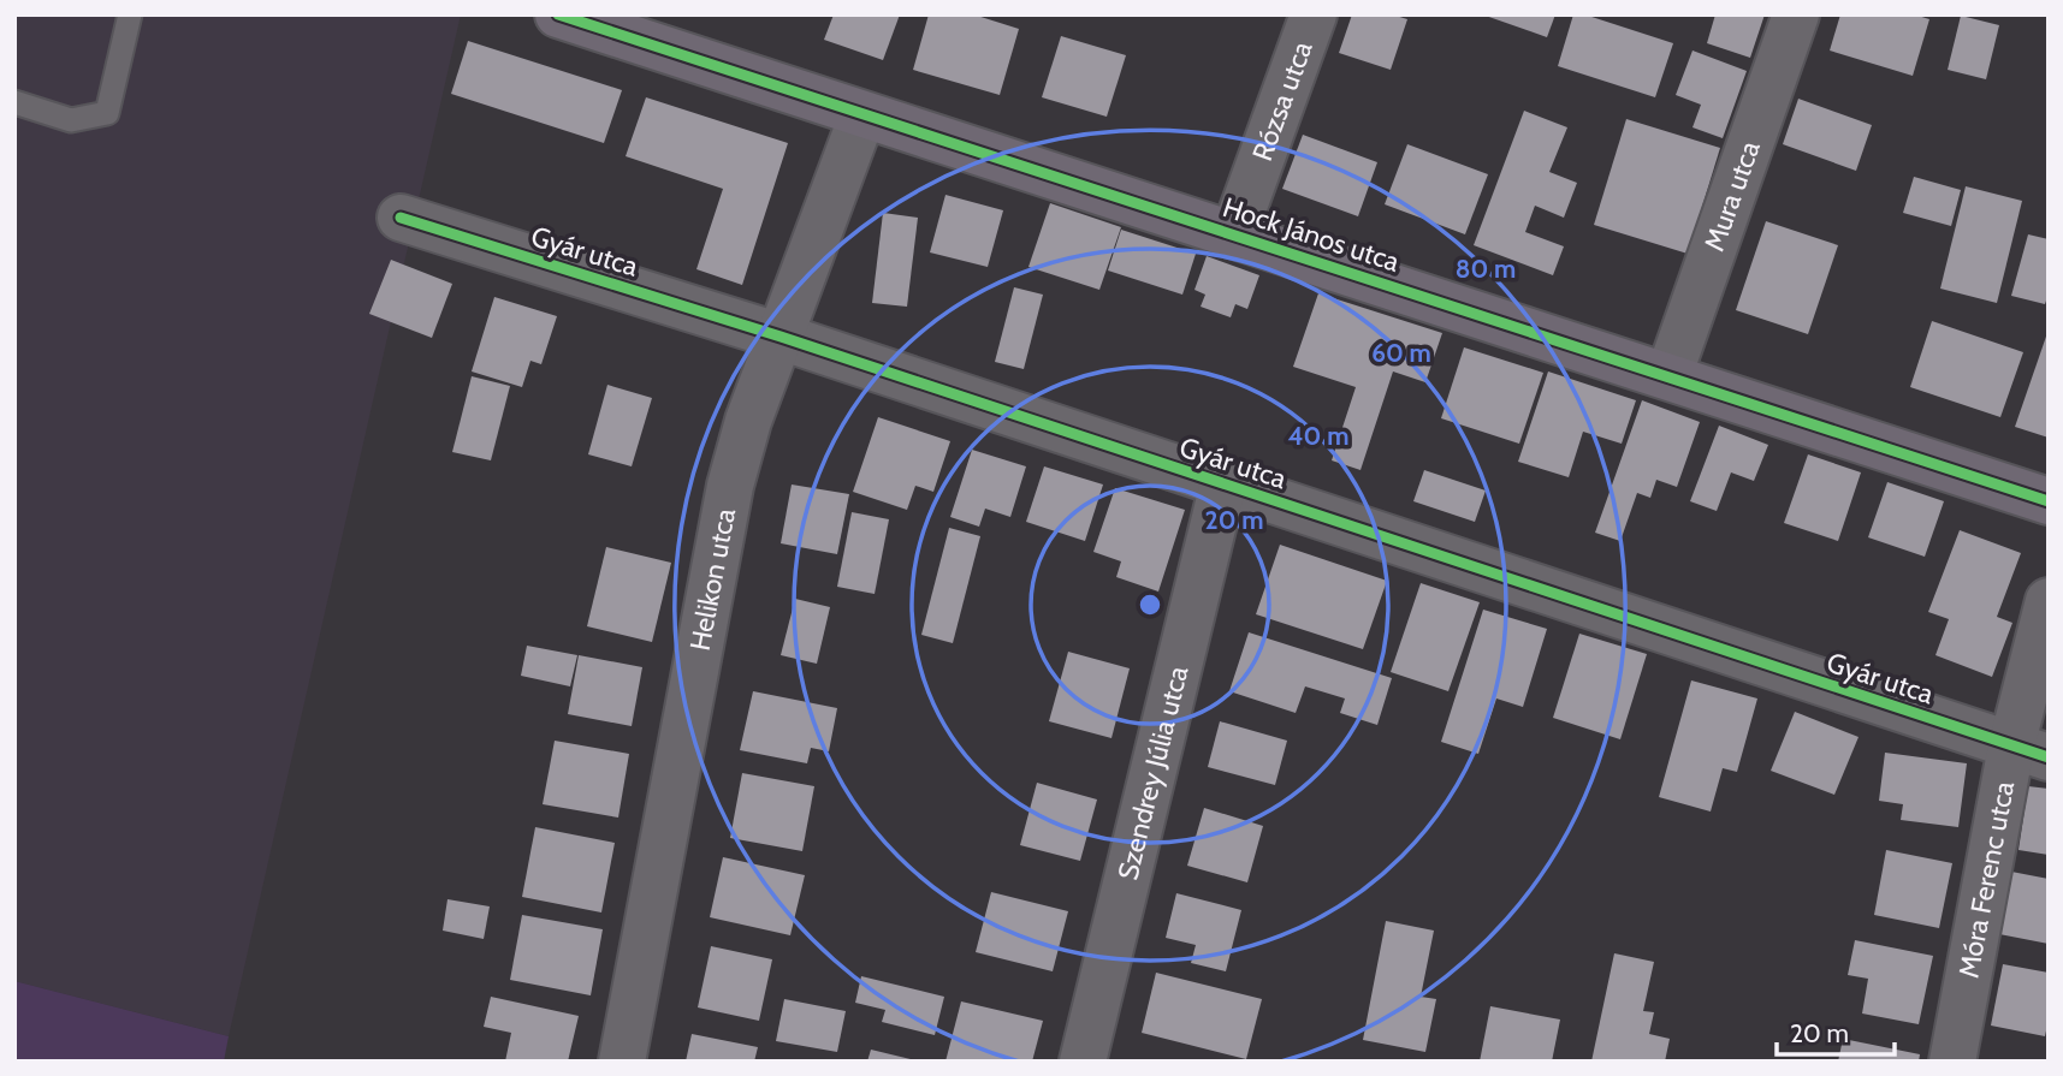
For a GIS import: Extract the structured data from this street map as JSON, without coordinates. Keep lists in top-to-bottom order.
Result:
{
  "streets": {
    "main road": ["Hock János utca"],
    "street": [
      "Rózsa utca",
      "Mura utca",
      "Gyár utca",
      "Helikon utca",
      "Szendrey Júlia utca",
      "Móra Ferenc utca"
    ]
  },
  "crossings": [
    ["Rózsa utca", "Hock János utca"],
    ["Mura utca", "Hock János utca"],
    ["Hock János utca", "Helikon utca"],
    ["Gyár utca", "Helikon utca"],
    ["Gyár utca", "Szendrey Júlia utca"],
    ["Gyár utca", "Móra Ferenc utca"]
  ],
  "scale_bar": "20 m",
  "rings": [
    "80 m",
    "60 m",
    "40 m",
    "20 m"
  ]
}
